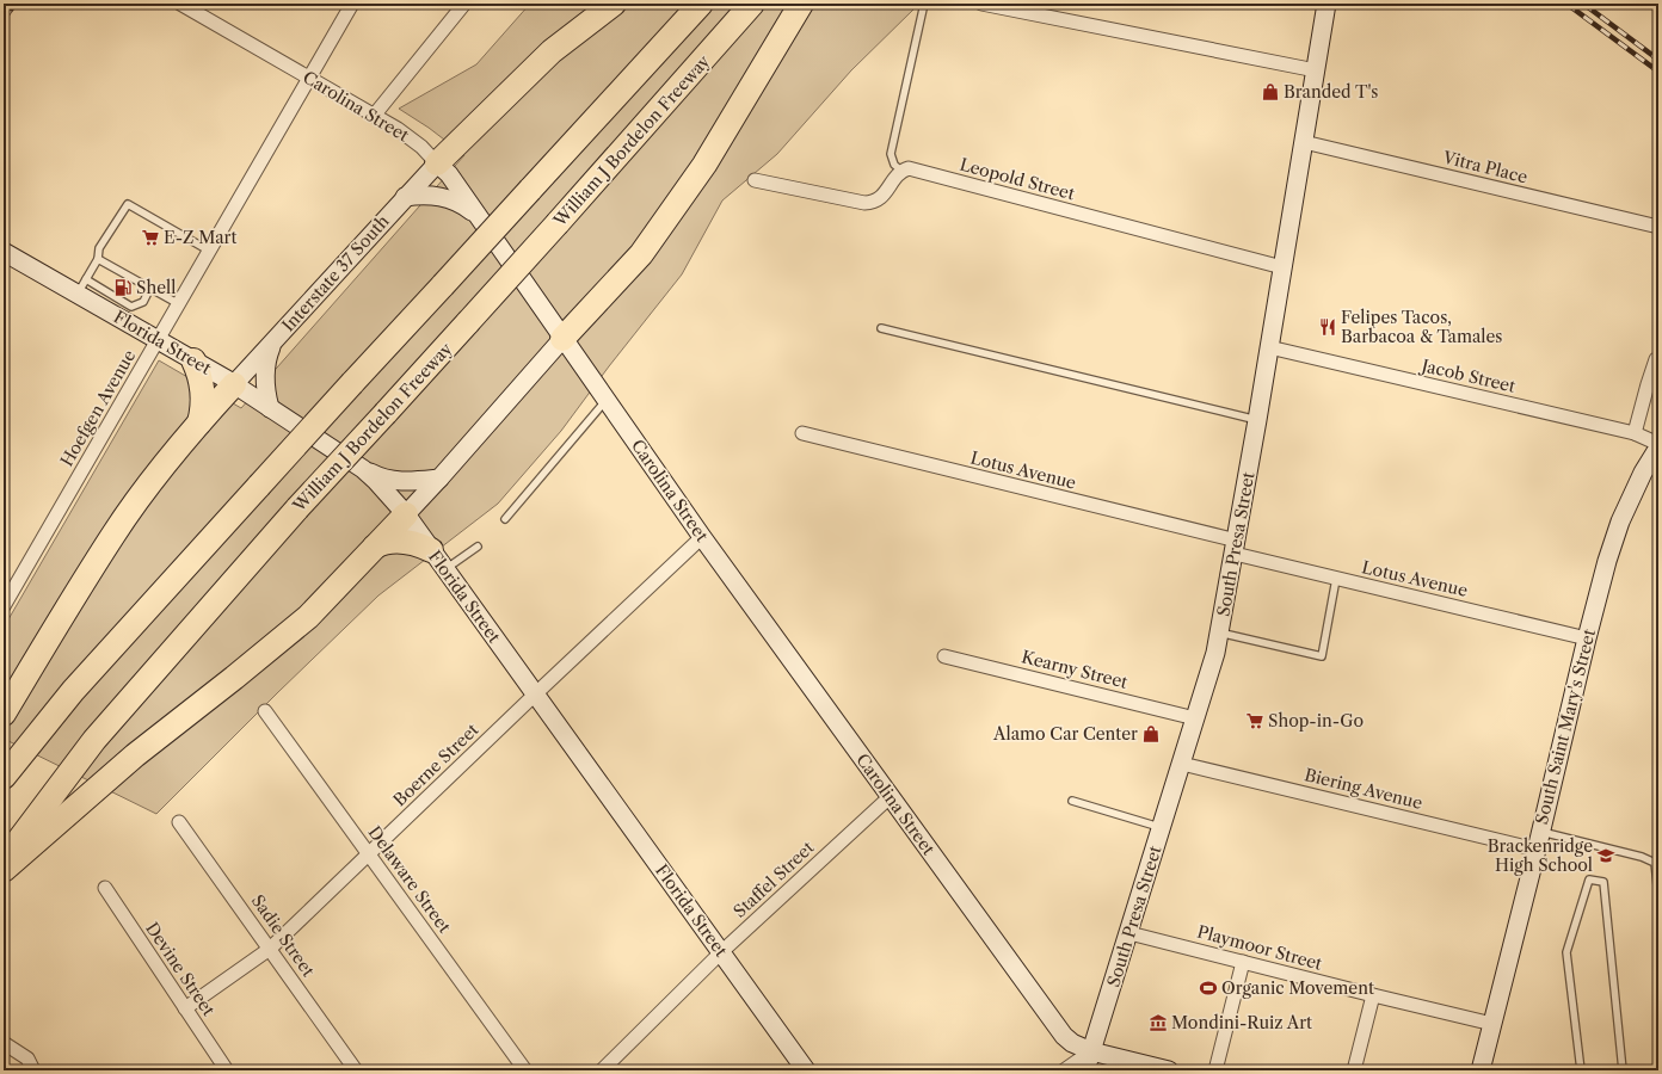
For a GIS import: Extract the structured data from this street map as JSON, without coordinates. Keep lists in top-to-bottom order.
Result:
{
  "streets": {
    "highway": ["William J Bordelon Freeway"],
    "main road": [
      "Carolina Street",
      "Interstate 37 South",
      "Florida Street",
      "South Presa Street",
      "South Saint Mary's Street"
    ],
    "street": [
      "Vitra Place",
      "Leopold Street",
      "Jacob Street",
      "Hoefgen Avenue",
      "Lotus Avenue",
      "Kearny Street",
      "Boerne Street",
      "Biering Avenue",
      "Delaware Street",
      "Staffel Street",
      "Sadie Street",
      "Playmoor Street",
      "Devine Street"
    ]
  },
  "crossings": [
    ["Carolina Street", "Interstate 37 South"],
    ["Carolina Street", "Hoefgen Avenue"],
    ["Carolina Street", "South Presa Street"],
    ["Carolina Street", "Boerne Street"],
    ["Carolina Street", "Staffel Street"],
    ["Vitra Place", "South Presa Street"],
    ["Leopold Street", "South Presa Street"],
    ["Interstate 37 South", "Florida Street"],
    ["Florida Street", "Hoefgen Avenue"],
    ["Florida Street", "Boerne Street"],
    ["Florida Street", "Staffel Street"],
    ["Jacob Street", "South Presa Street"],
    ["Jacob Street", "South Saint Mary's Street"],
    ["Lotus Avenue", "South Presa Street"],
    ["Lotus Avenue", "South Saint Mary's Street"],
    ["South Presa Street", "Kearny Street"],
    ["South Presa Street", "Biering Avenue"],
    ["South Presa Street", "Playmoor Street"],
    ["South Saint Mary's Street", "Biering Avenue"],
    ["South Saint Mary's Street", "Playmoor Street"],
    ["Boerne Street", "Delaware Street"],
    ["Boerne Street", "Sadie Street"],
    ["Boerne Street", "Devine Street"]
  ],
  "places": {
    "shop": ["Branded T's", "Alamo Car Center"],
    "supermarket": ["E-Z Mart", "Shop-in-Go"],
    "fuel station": ["Shell"],
    "restaurant": ["Felipes Tacos, Barbacoa & Tamales"],
    "school or university": ["Brackenridge High School"],
    "sports": ["Organic Movement"],
    "museum": ["Mondini-Ruiz Art"]
  }
}
